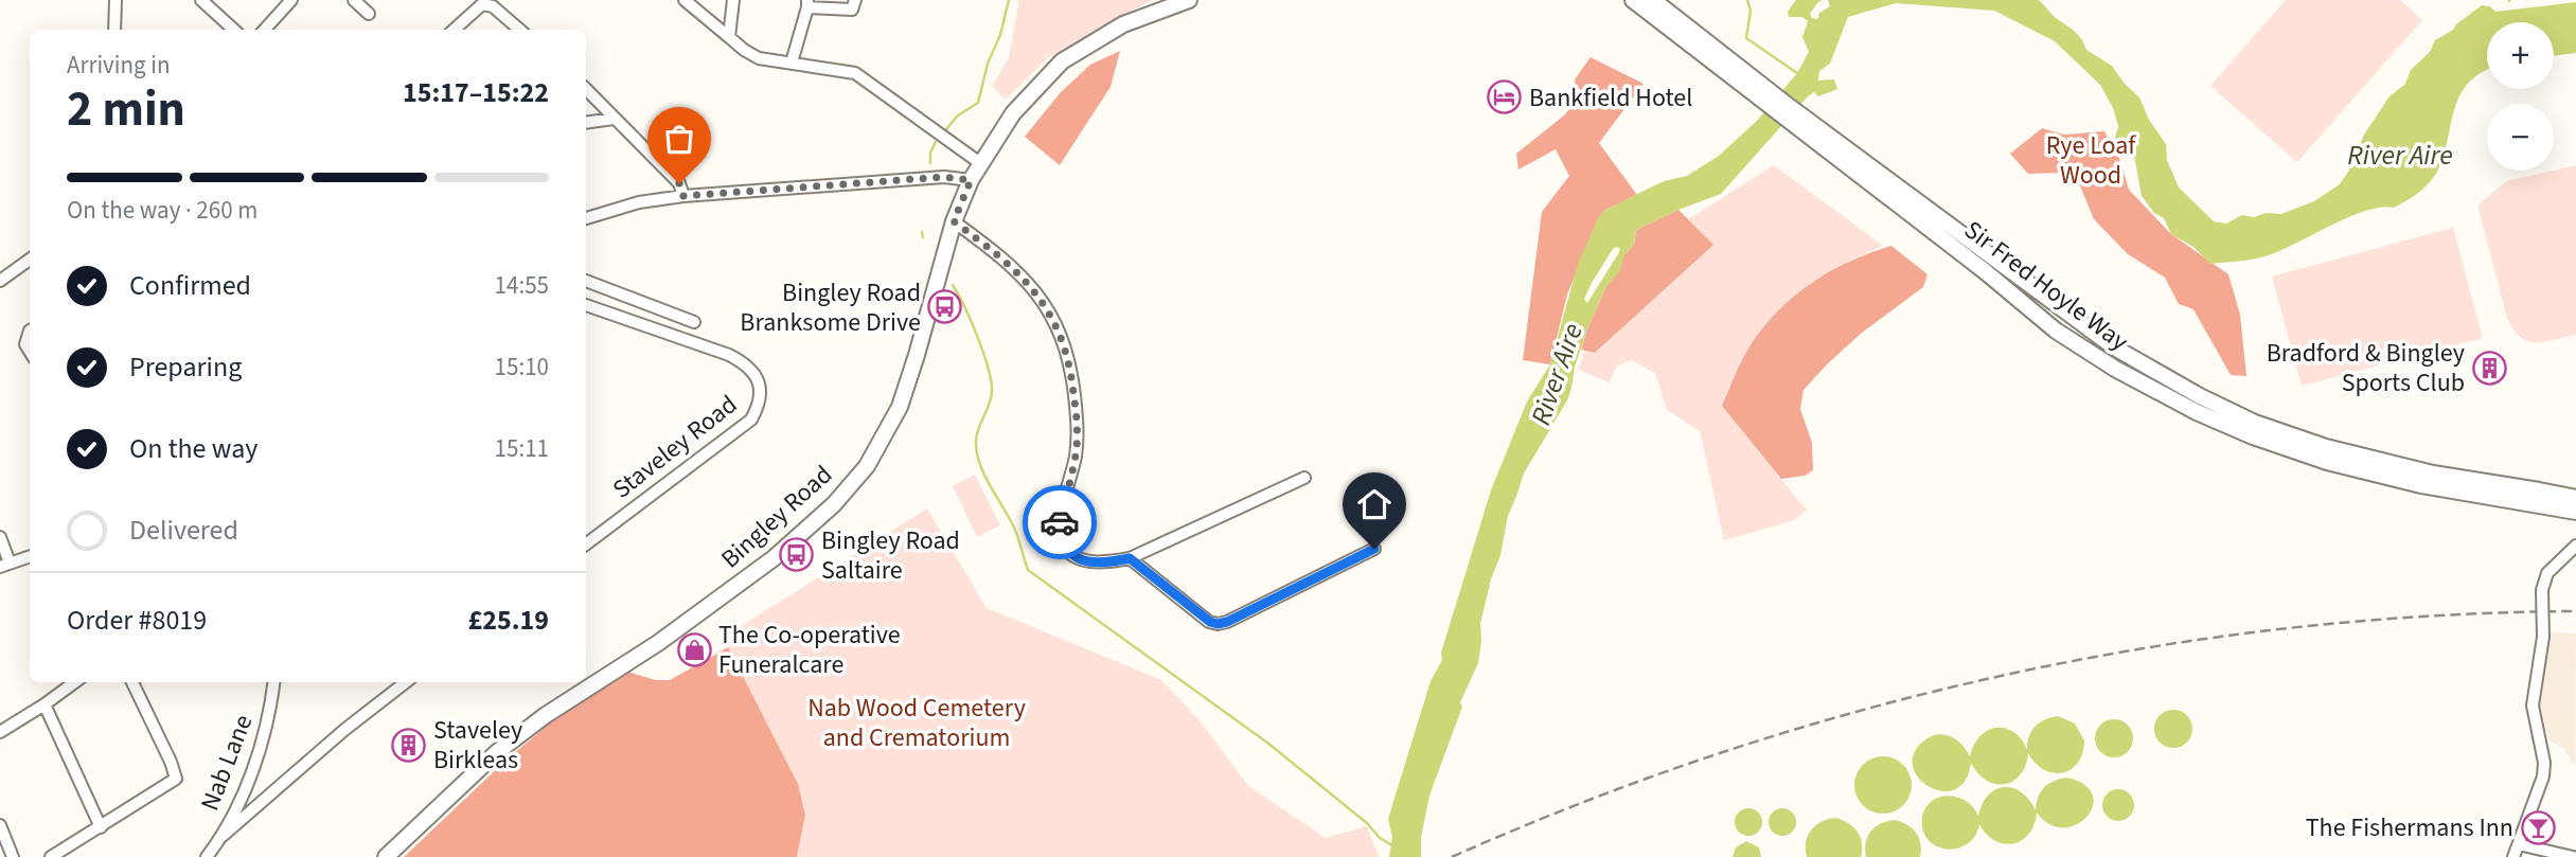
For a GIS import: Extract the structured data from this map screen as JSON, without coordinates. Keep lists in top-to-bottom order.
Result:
{
  "streets": {
    "highway": ["Sir Fred Hoyle Way", "Bingley Road"],
    "street": ["Staveley Road", "Nab Lane"]
  },
  "water": ["River Aire"],
  "parks": ["Rye Loaf Wood", "Nab Wood Cemetery and Crematorium"],
  "places": {
    "hotel": ["Bankfield Hotel"],
    "bus stop": ["Bingley Road Branksome Drive", "Bingley Road Saltaire"],
    "building": ["Bradford & Bingley Sports Club", "Staveley Birkleas"],
    "shop": ["The Co-operative Funeralcare"],
    "bar": ["The Fishermans Inn"]
  },
  "page": {
    "map_buttons": ["+", "−"],
    "heading": ["2 min", "Arriving in", "15:17–15:22"],
    "panel": ["Order #8019", "£25.19"],
    "bar": "On the way · 260 m",
    "list": [
      ["Confirmed", "14:55"],
      ["Preparing", "15:10"],
      ["On the way", "15:11"],
      "Delivered"
    ]
  }
}
